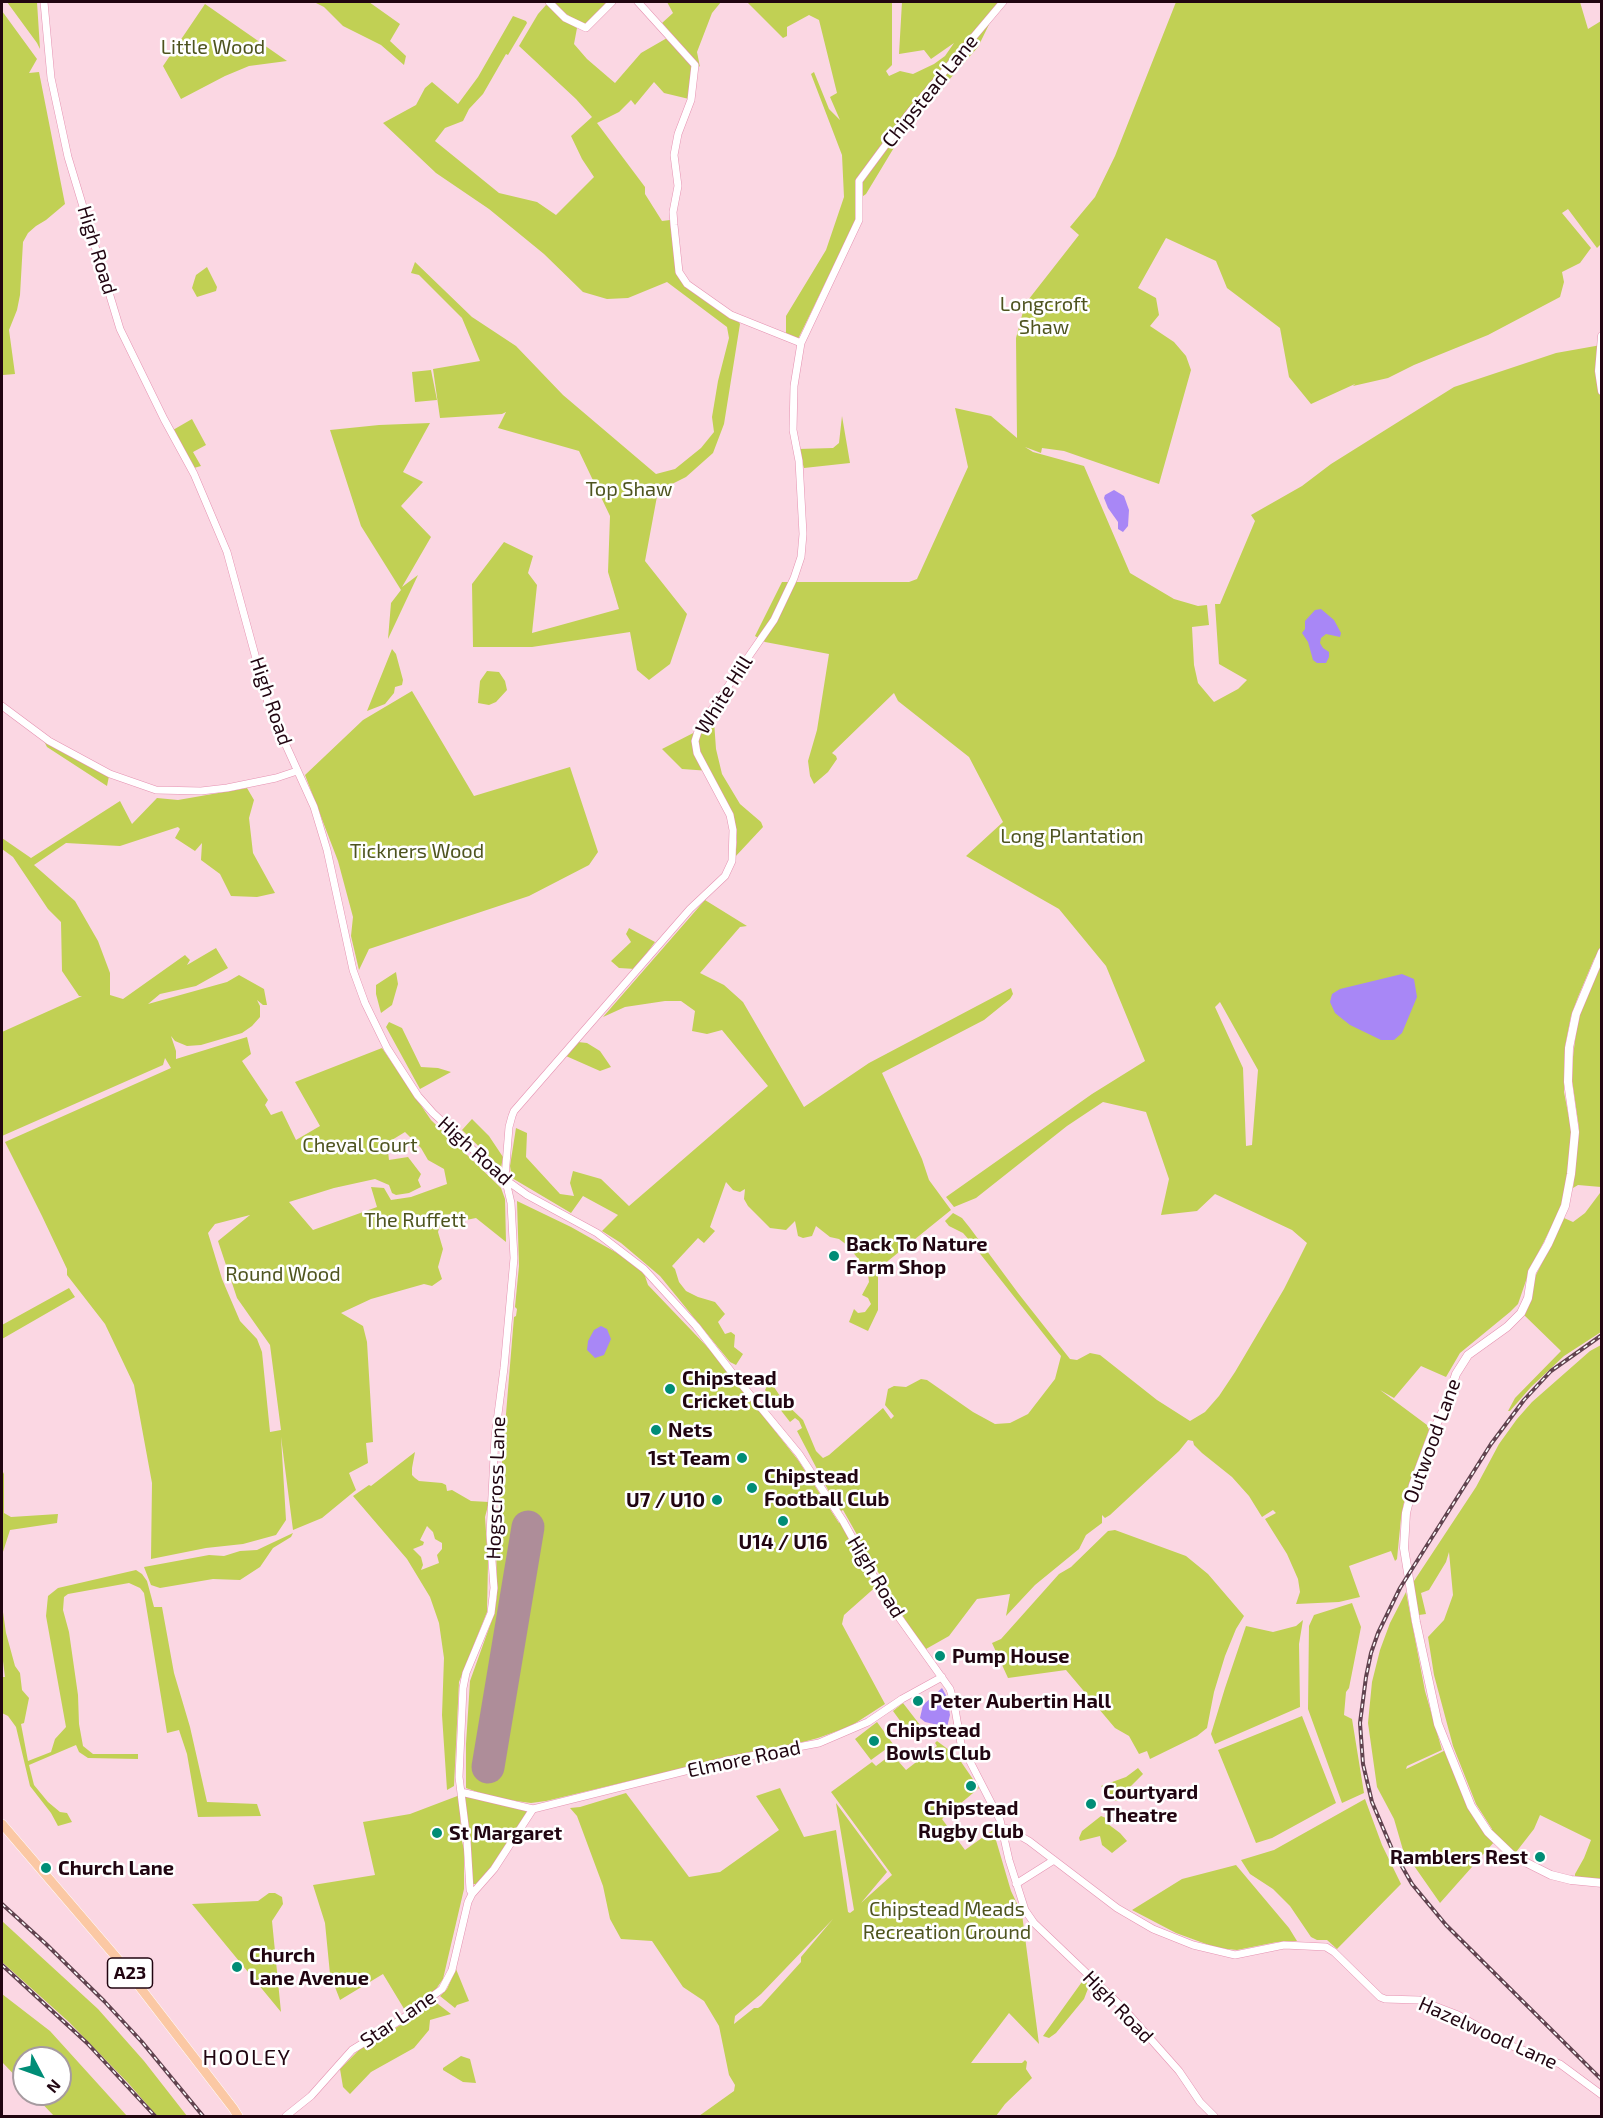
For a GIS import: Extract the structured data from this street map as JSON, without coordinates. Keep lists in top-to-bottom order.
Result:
{
  "streets": {
    "highway": ["A23"],
    "main road": ["Outwood Lane"],
    "street": [
      "Chipstead Lane",
      "High Road",
      "White Hill",
      "Hogscross Lane",
      "Elmore Road",
      "Star Lane",
      "Hazelwood Lane"
    ]
  },
  "crossings": [
    ["Chipstead Lane", "White Hill"],
    ["High Road", "White Hill"],
    ["High Road", "Hogscross Lane"],
    ["High Road", "Elmore Road"],
    ["High Road", "Hazelwood Lane"],
    ["White Hill", "Hogscross Lane"],
    ["Hogscross Lane", "Elmore Road"],
    ["Hogscross Lane", "Star Lane"],
    ["Elmore Road", "Star Lane"]
  ],
  "districts": ["HOOLEY"],
  "parks": [
    "Little Wood",
    "Longcroft Shaw",
    "Top Shaw",
    "Long Plantation",
    "Tickners Wood",
    "Cheval Court",
    "The Ruffett",
    "Round Wood",
    "Chipstead Meads Recreation Ground"
  ],
  "places": [
    "Back To Nature Farm Shop",
    "Chipstead Cricket Club",
    "Nets",
    "1st Team",
    "Chipstead Football Club",
    "U7 / U10",
    "U14 / U16",
    "Pump House",
    "Peter Aubertin Hall",
    "Chipstead Bowls Club",
    "Chipstead Rugby Club",
    "Courtyard Theatre",
    "St Margaret",
    "Ramblers Rest",
    "Church Lane",
    "Church Lane Avenue"
  ],
  "north": "bottom right"
}
